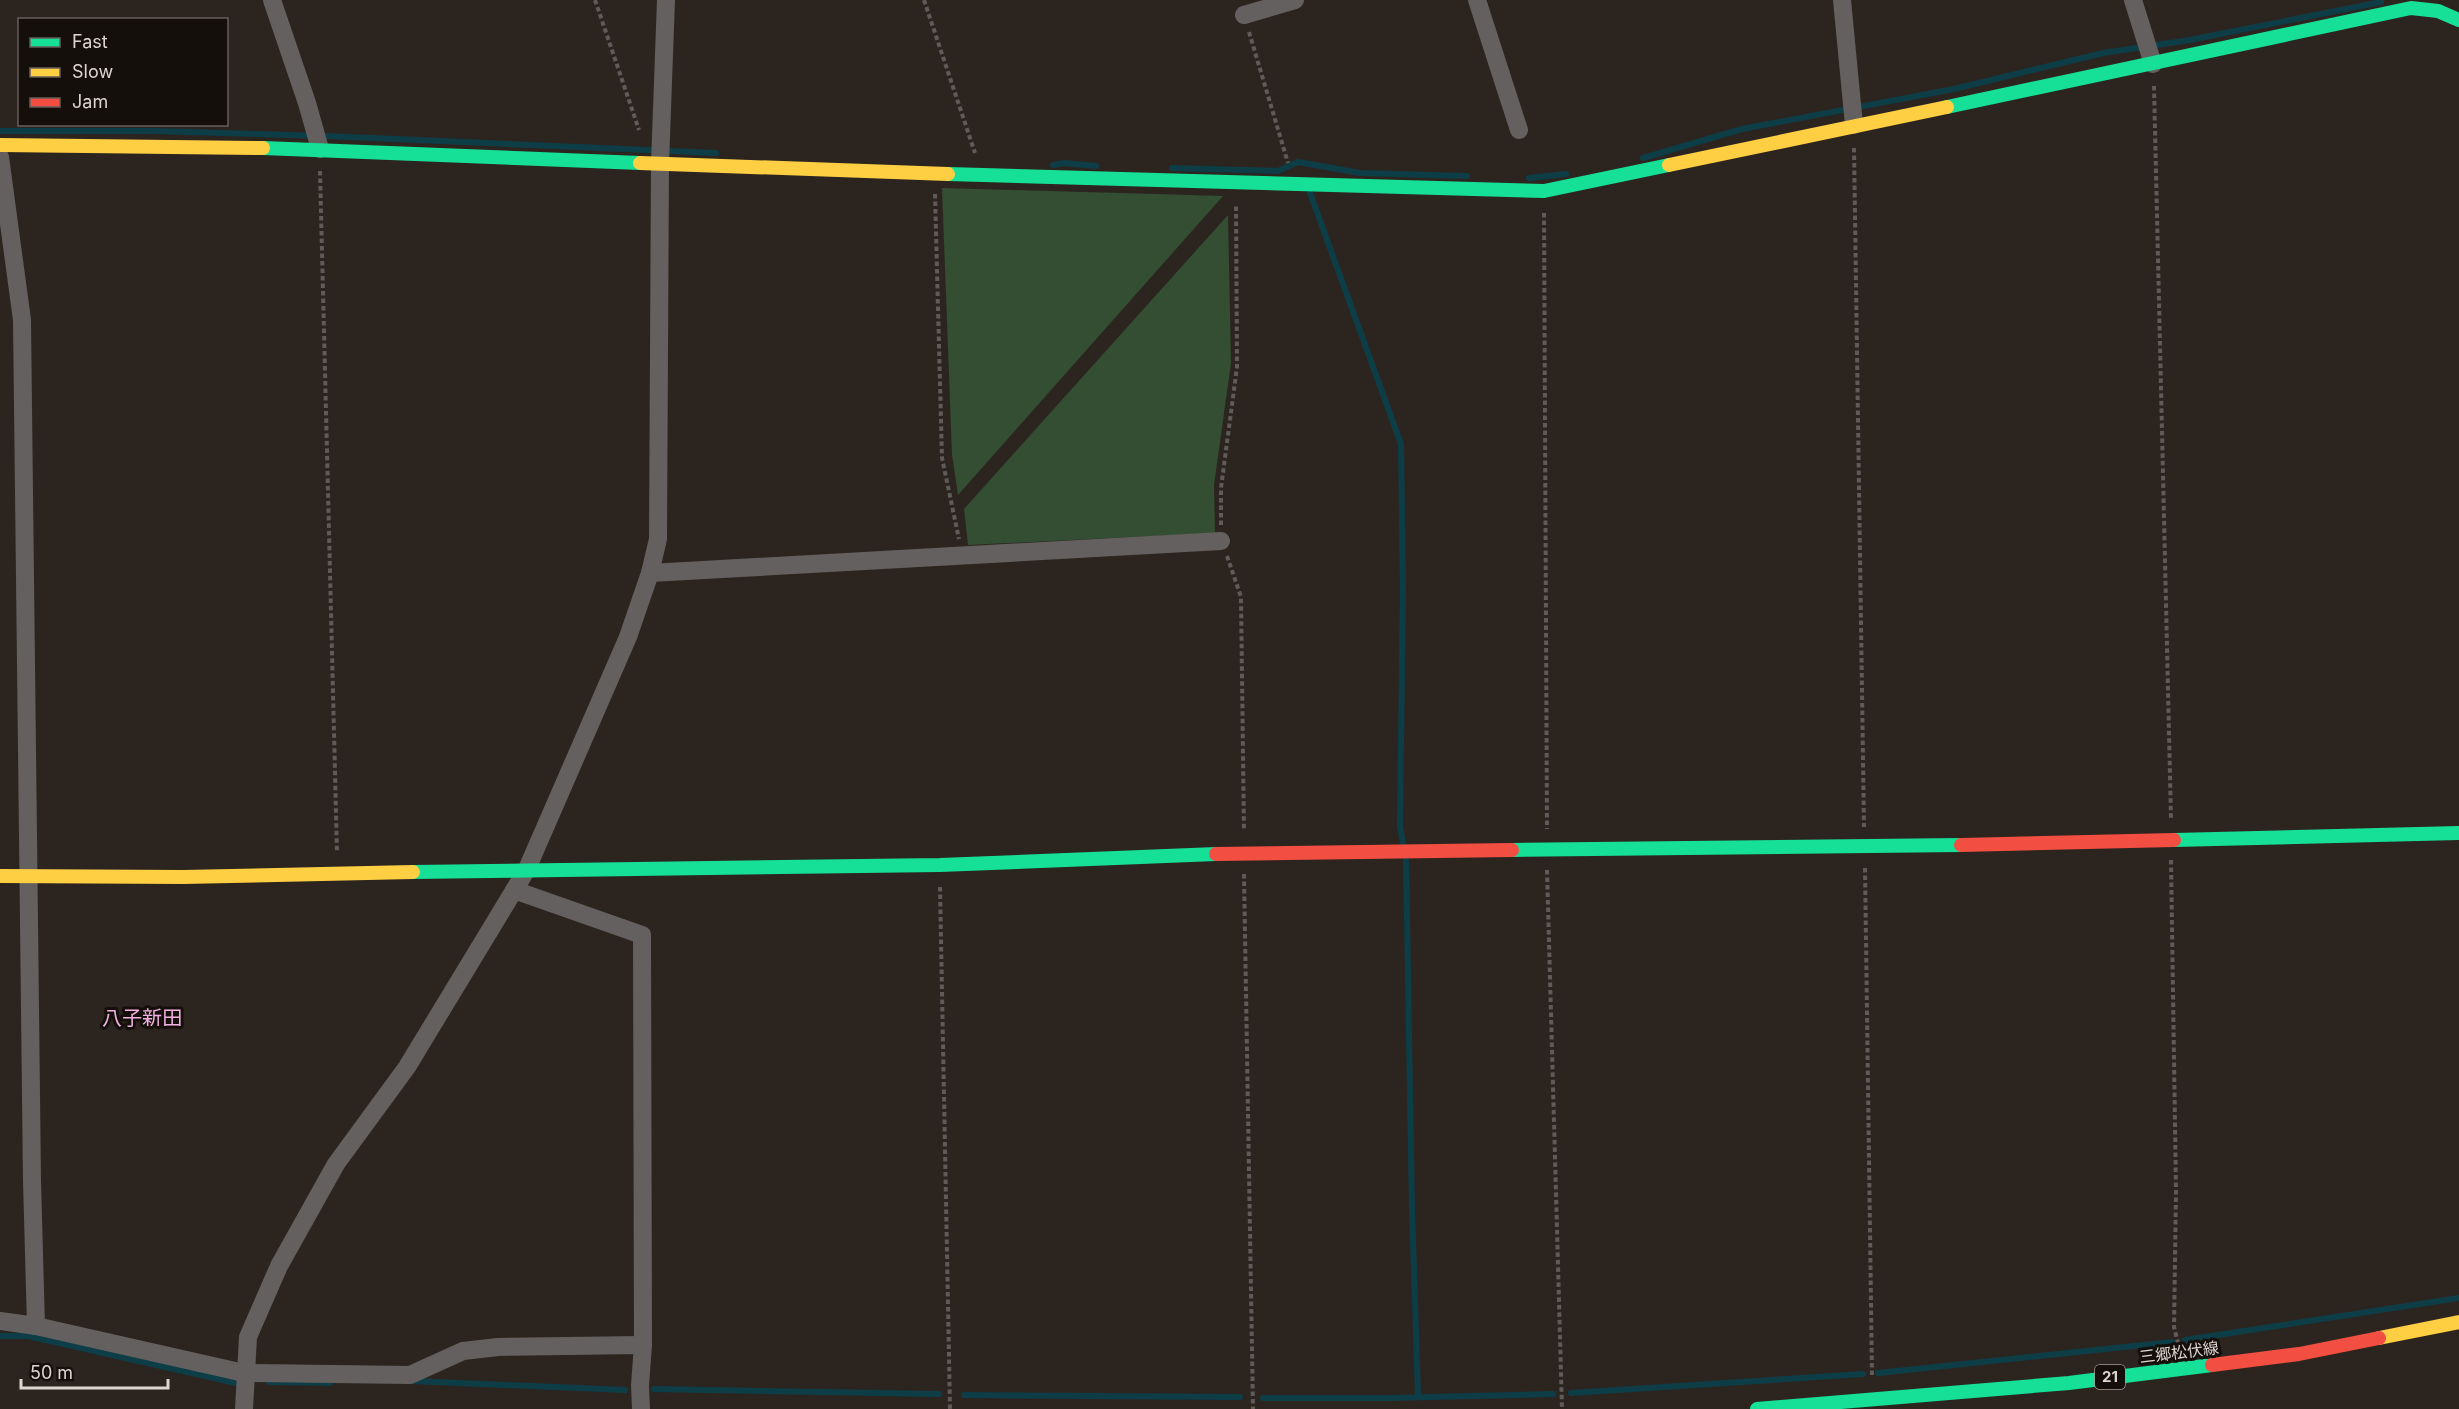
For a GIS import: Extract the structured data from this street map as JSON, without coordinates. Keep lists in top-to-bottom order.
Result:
{
  "streets": {
    "street": ["三郷松伏線", "21"]
  },
  "districts": ["八子新田"],
  "legend": ["Fast", "Slow", "Jam"],
  "scale_bar": "50 m"
}
